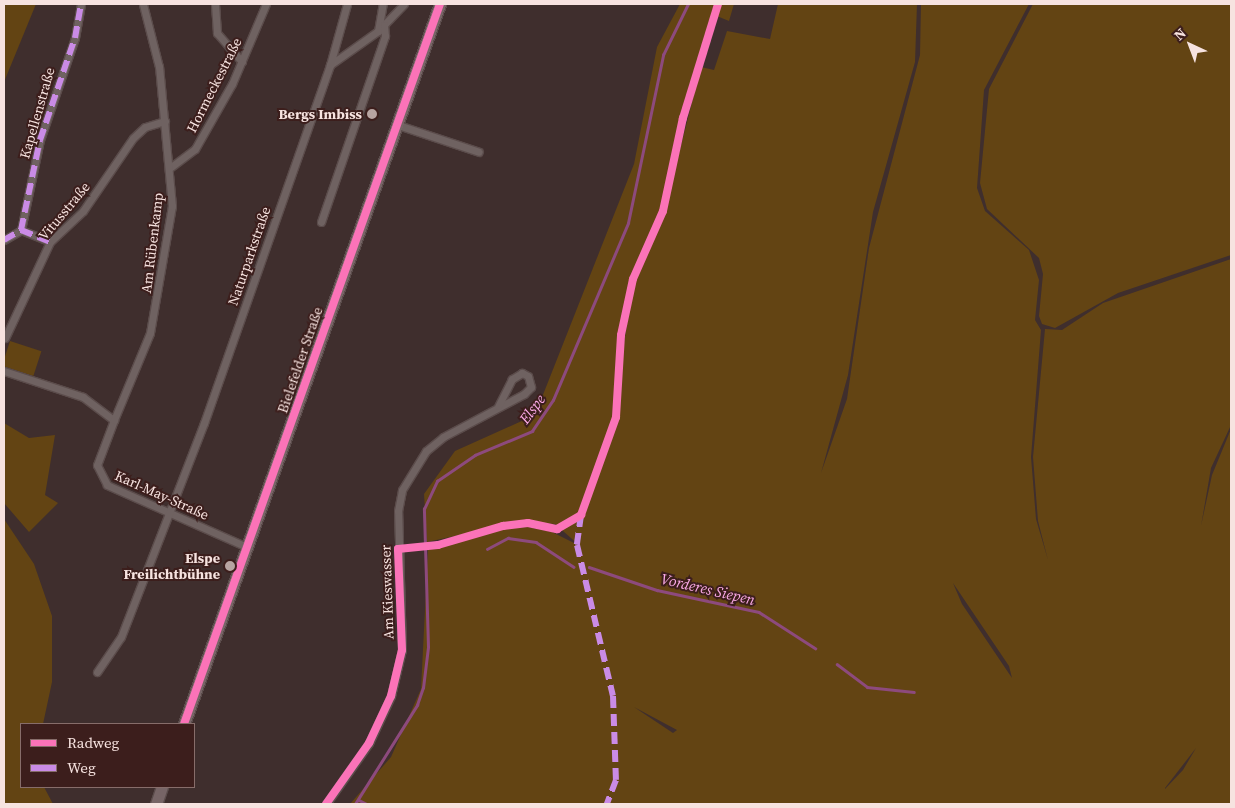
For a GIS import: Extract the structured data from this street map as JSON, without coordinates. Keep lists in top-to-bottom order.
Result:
{
  "streets": {
    "main road": ["Bielefelder Straße"],
    "street": [
      "Hormeckestraße",
      "Kapellenstraße",
      "Vitusstraße",
      "Am Rübenkamp",
      "Naturparkstraße",
      "Karl-May-Straße",
      "Am Kieswasser"
    ]
  },
  "crossings": [
    ["Hormeckestraße", "Am Rübenkamp"],
    ["Vitusstraße", "Am Rübenkamp"],
    ["Am Rübenkamp", "Karl-May-Straße"],
    ["Naturparkstraße", "Karl-May-Straße"],
    ["Bielefelder Straße", "Karl-May-Straße"]
  ],
  "water": ["Elspe", "Vorderes Siepen"],
  "places": ["Bergs Imbiss", "Elspe Freilichtbühne"],
  "legend": ["Radweg", "Weg"],
  "north": "top left"
}
